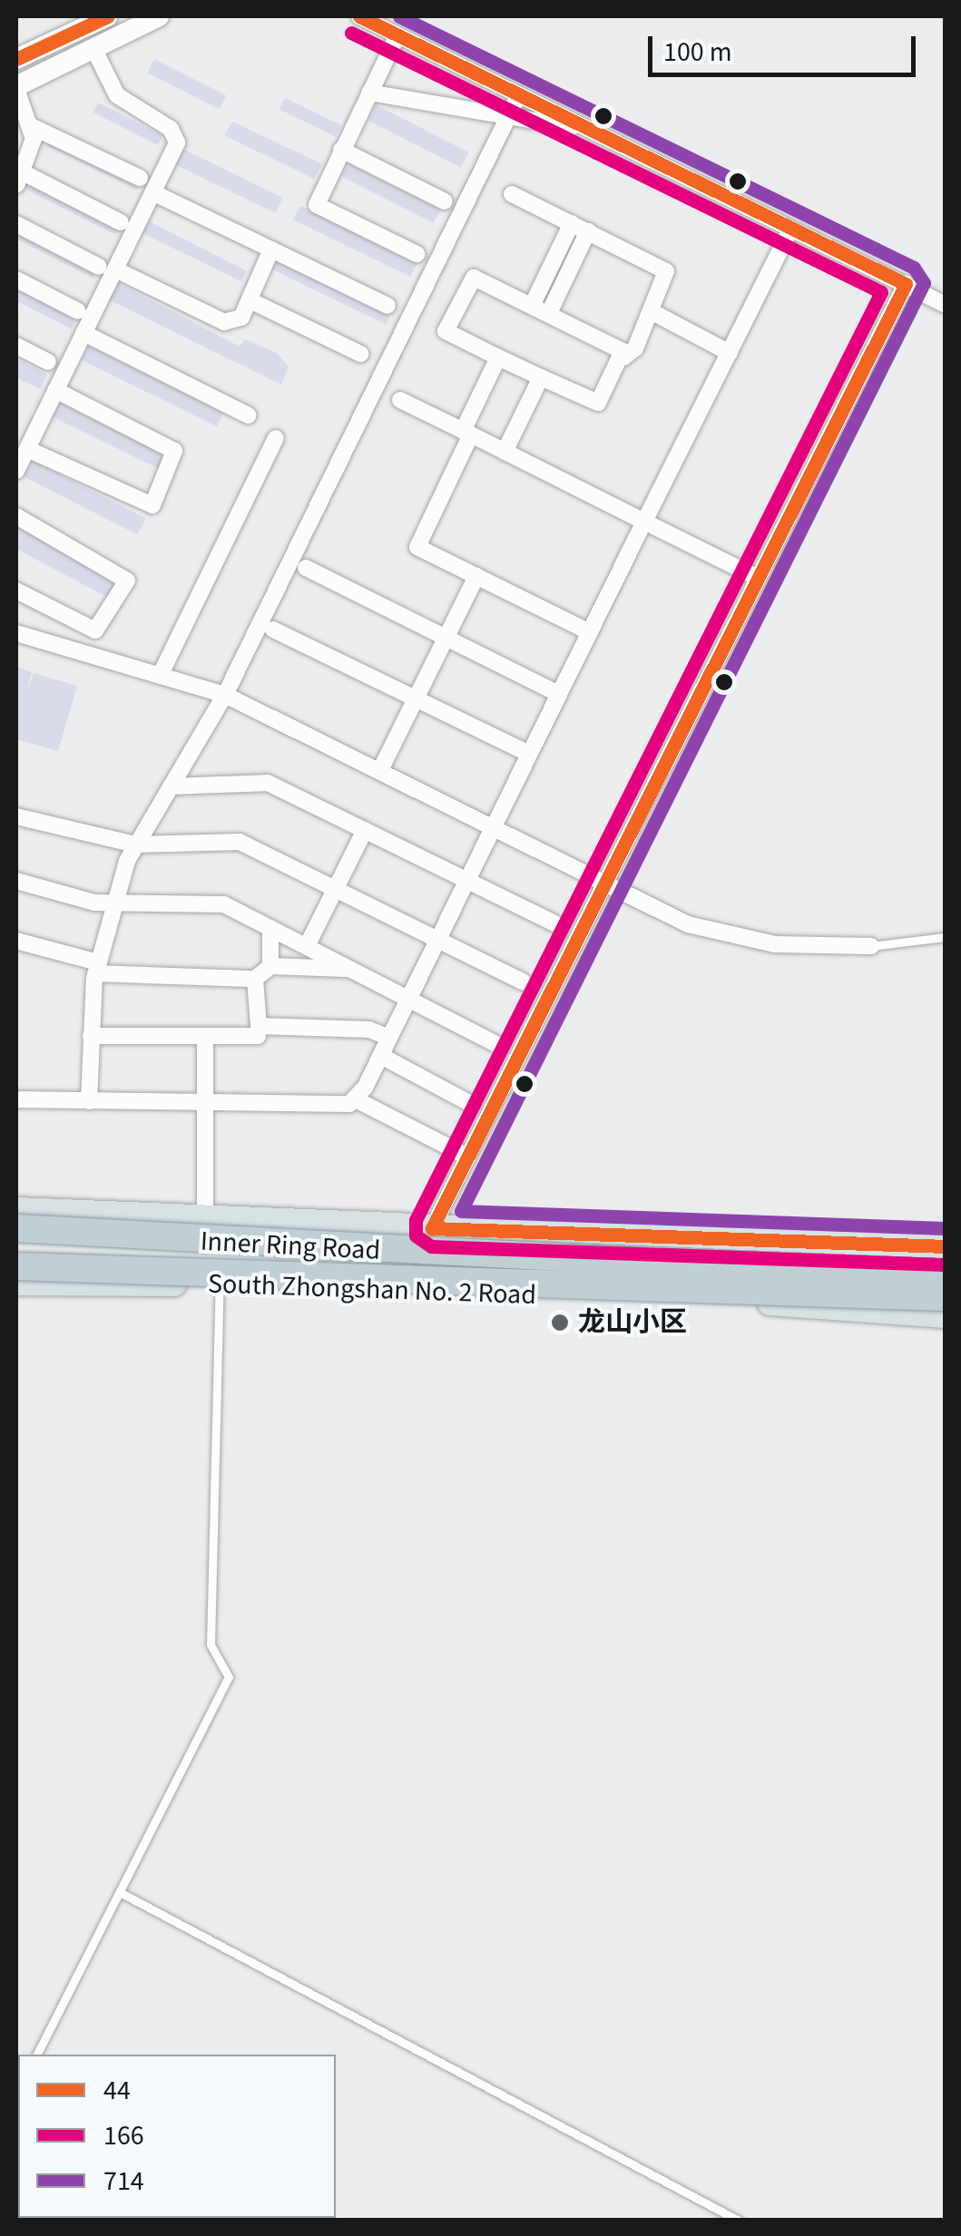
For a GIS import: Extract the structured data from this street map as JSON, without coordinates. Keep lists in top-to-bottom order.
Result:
{
  "streets": {
    "highway": ["Inner Ring Road"],
    "main road": ["South Zhongshan No. 2 Road"]
  },
  "places": ["龙山小区"],
  "lines": ["transit line 44", "transit line 714", "transit line 166"],
  "legend": ["44", "166", "714"],
  "scale_bar": "100 m"
}
